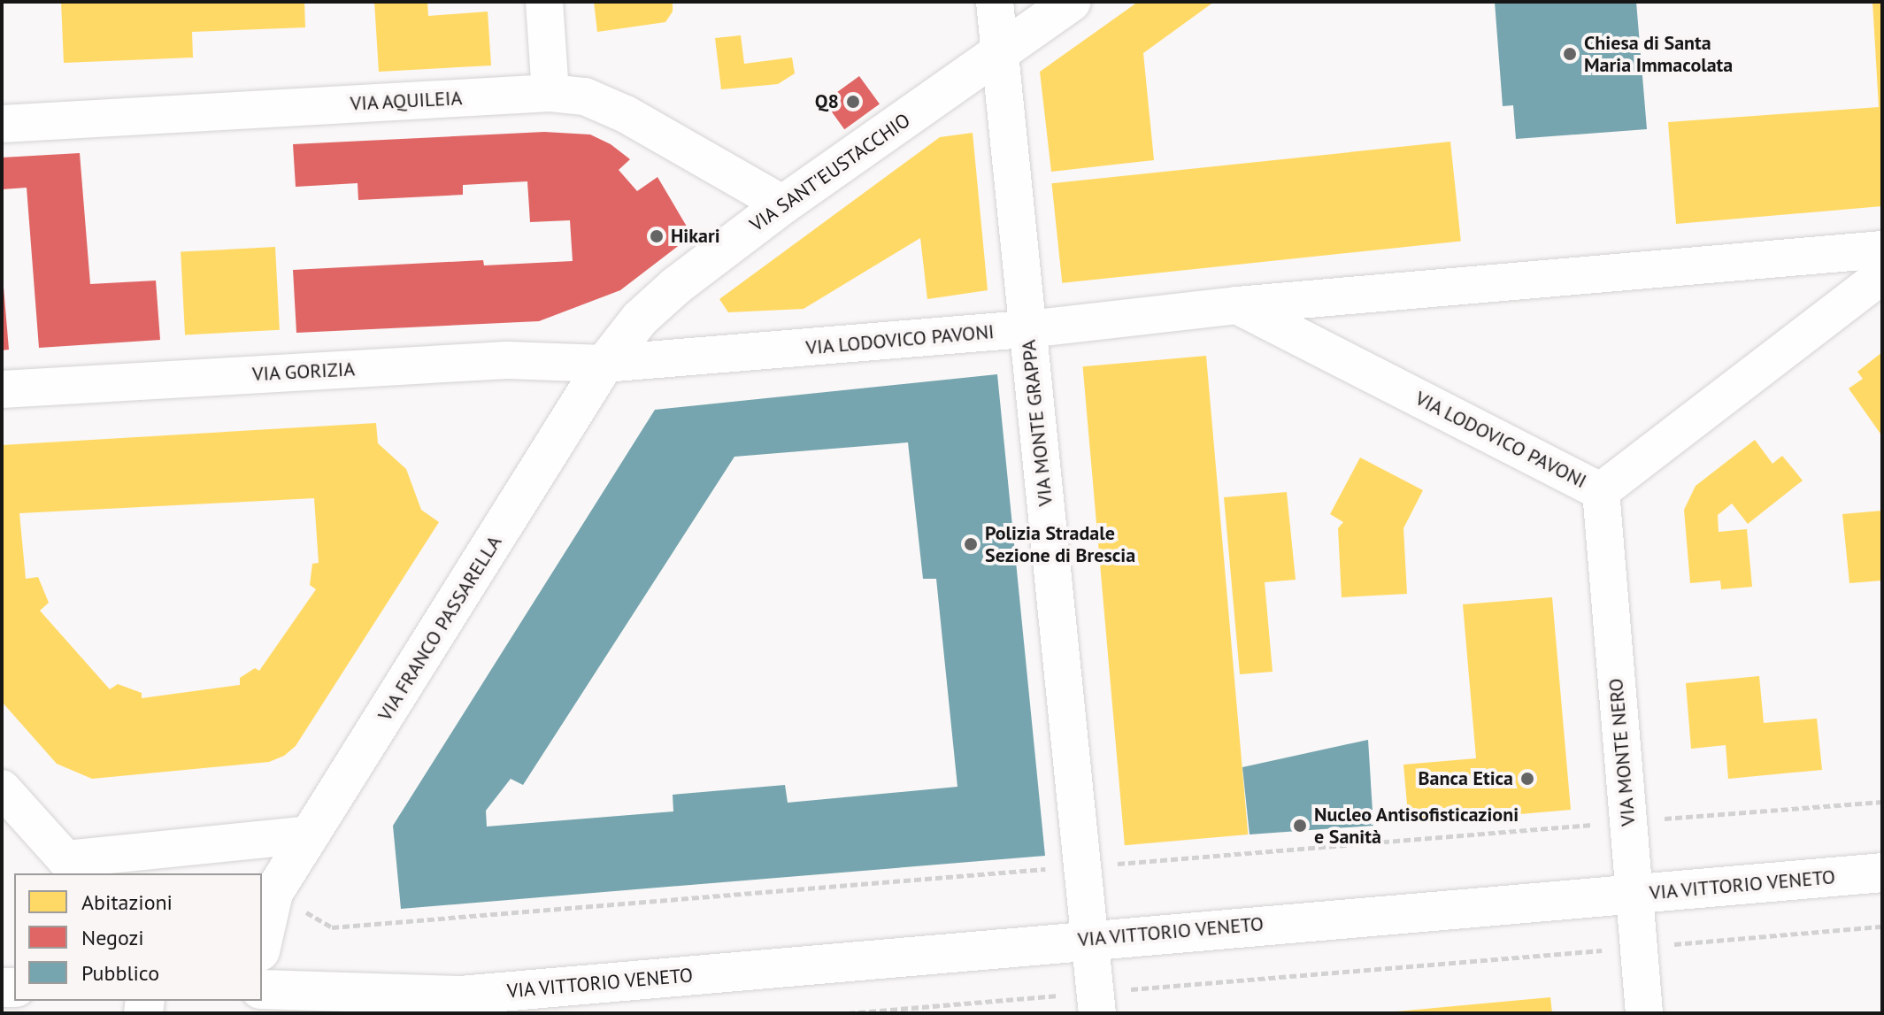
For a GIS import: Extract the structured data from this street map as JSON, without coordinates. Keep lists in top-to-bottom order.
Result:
{
  "streets": {
    "street": [
      "VIA AQUILEIA",
      "VIA SANT'EUSTACCHIO",
      "VIA LODOVICO PAVONI",
      "VIA GORIZIA",
      "VIA MONTE GRAPPA",
      "VIA FRANCO PASSARELLA",
      "VIA MONTE NERO",
      "VIA VITTORIO VENETO"
    ]
  },
  "crossings": [
    ["VIA AQUILEIA", "VIA SANT'EUSTACCHIO"],
    ["VIA SANT'EUSTACCHIO", "VIA LODOVICO PAVONI"],
    ["VIA SANT'EUSTACCHIO", "VIA GORIZIA"],
    ["VIA SANT'EUSTACCHIO", "VIA MONTE GRAPPA"],
    ["VIA SANT'EUSTACCHIO", "VIA FRANCO PASSARELLA"],
    ["VIA LODOVICO PAVONI", "VIA GORIZIA"],
    ["VIA LODOVICO PAVONI", "VIA MONTE GRAPPA"],
    ["VIA LODOVICO PAVONI", "VIA FRANCO PASSARELLA"],
    ["VIA LODOVICO PAVONI", "VIA MONTE NERO"],
    ["VIA GORIZIA", "VIA FRANCO PASSARELLA"],
    ["VIA MONTE GRAPPA", "VIA VITTORIO VENETO"],
    ["VIA MONTE NERO", "VIA VITTORIO VENETO"]
  ],
  "places": [
    "Chiesa di Santa Maria Immacolata",
    "Q8",
    "Hikari",
    "Polizia Stradale Sezione di Brescia",
    "Banca Etica",
    "Nucleo Antisofisticazioni e Sanità"
  ],
  "legend": ["Abitazioni", "Negozi", "Pubblico"]
}
